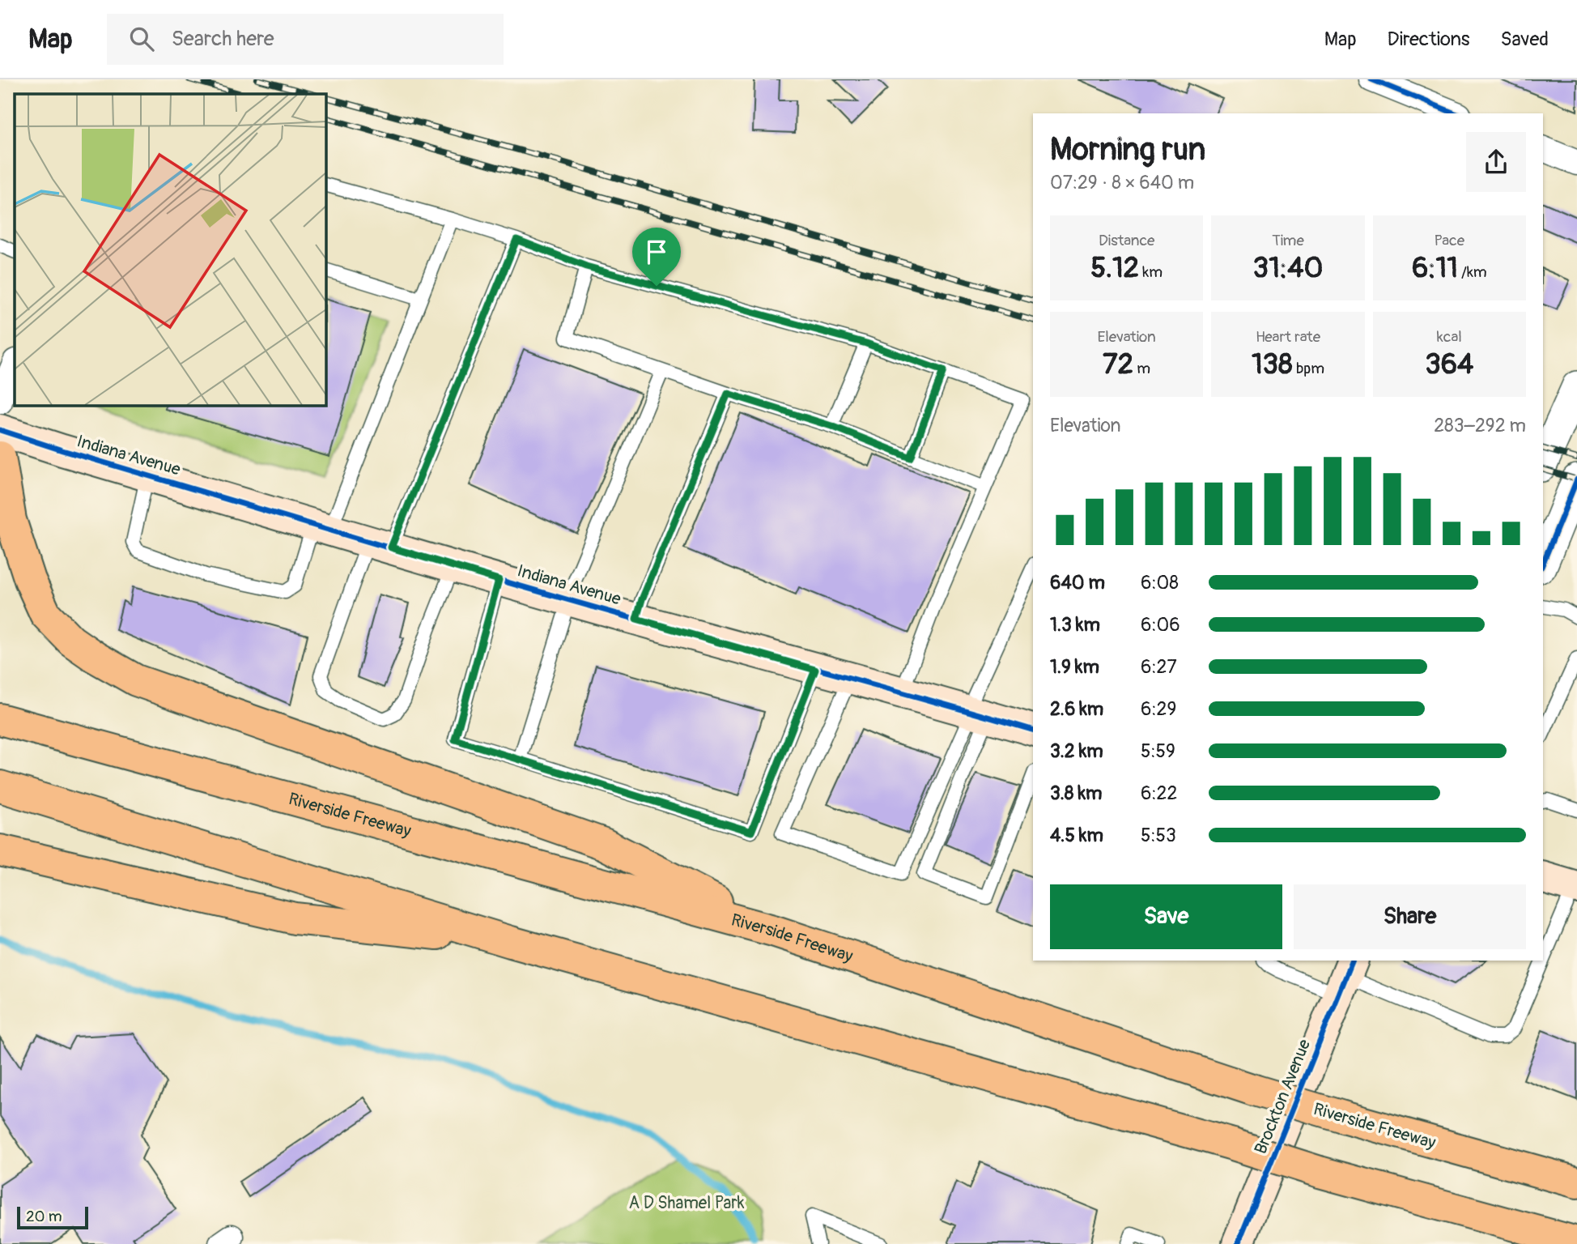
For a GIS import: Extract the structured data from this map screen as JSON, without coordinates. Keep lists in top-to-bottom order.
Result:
{
  "streets": {
    "highway": ["Riverside Freeway"],
    "main road": ["Indiana Avenue", "Brockton Avenue"]
  },
  "parks": ["A D Shamel Park"],
  "scale_bar": "20 m",
  "page": {
    "header": "Map",
    "search": "Search here",
    "nav": ["Map", "Directions", "Saved"],
    "heading": ["Morning run", "07:29 · 8 × 640 m"],
    "stats": [
      ["Distance", "5.12 km"],
      ["Time", "31:40"],
      ["Pace", "6:11 /km"],
      ["Elevation", "72 m"],
      ["Heart rate", "138 bpm"],
      ["kcal", "364"]
    ],
    "chart": ["Elevation", "283–292 m"],
    "list": [
      {
        "name": "640 m",
        "note": "6:08"
      },
      {
        "name": "1.3 km",
        "note": "6:06"
      },
      {
        "name": "1.9 km",
        "note": "6:27"
      },
      {
        "name": "2.6 km",
        "note": "6:29"
      },
      {
        "name": "3.2 km",
        "note": "5:59"
      },
      {
        "name": "3.8 km",
        "note": "6:22"
      },
      {
        "name": "4.5 km",
        "note": "5:53"
      }
    ],
    "buttons": ["Save", "Share"],
    "scale": "20 m"
  }
}
